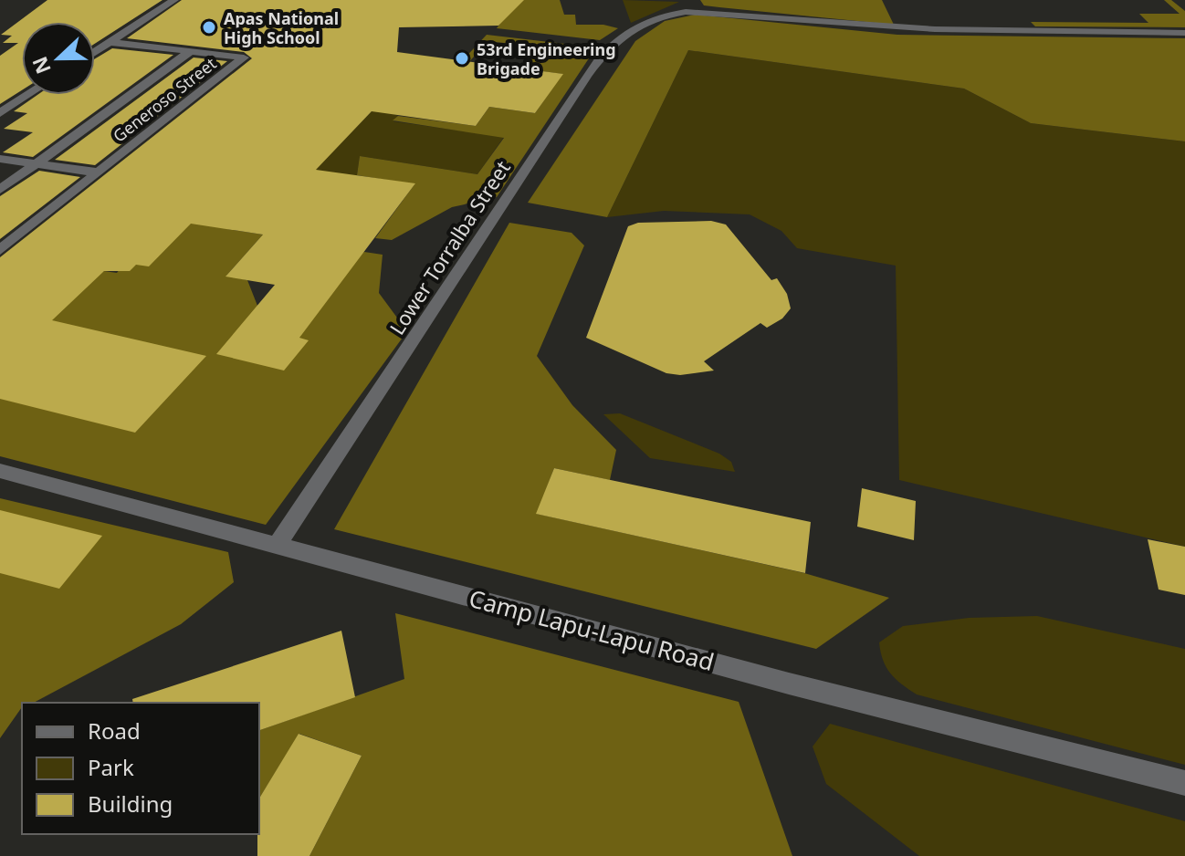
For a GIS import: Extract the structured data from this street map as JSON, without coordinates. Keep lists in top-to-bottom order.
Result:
{
  "streets": {
    "street": ["Generoso Street", "Lower Torralba Street", "Camp Lapu-Lapu Road"]
  },
  "crossings": [
    ["Lower Torralba Street", "Camp Lapu-Lapu Road"]
  ],
  "places": ["Apas National High School", "53rd Engineering Brigade"],
  "legend": ["Road", "Park", "Building"],
  "north": "left"
}
